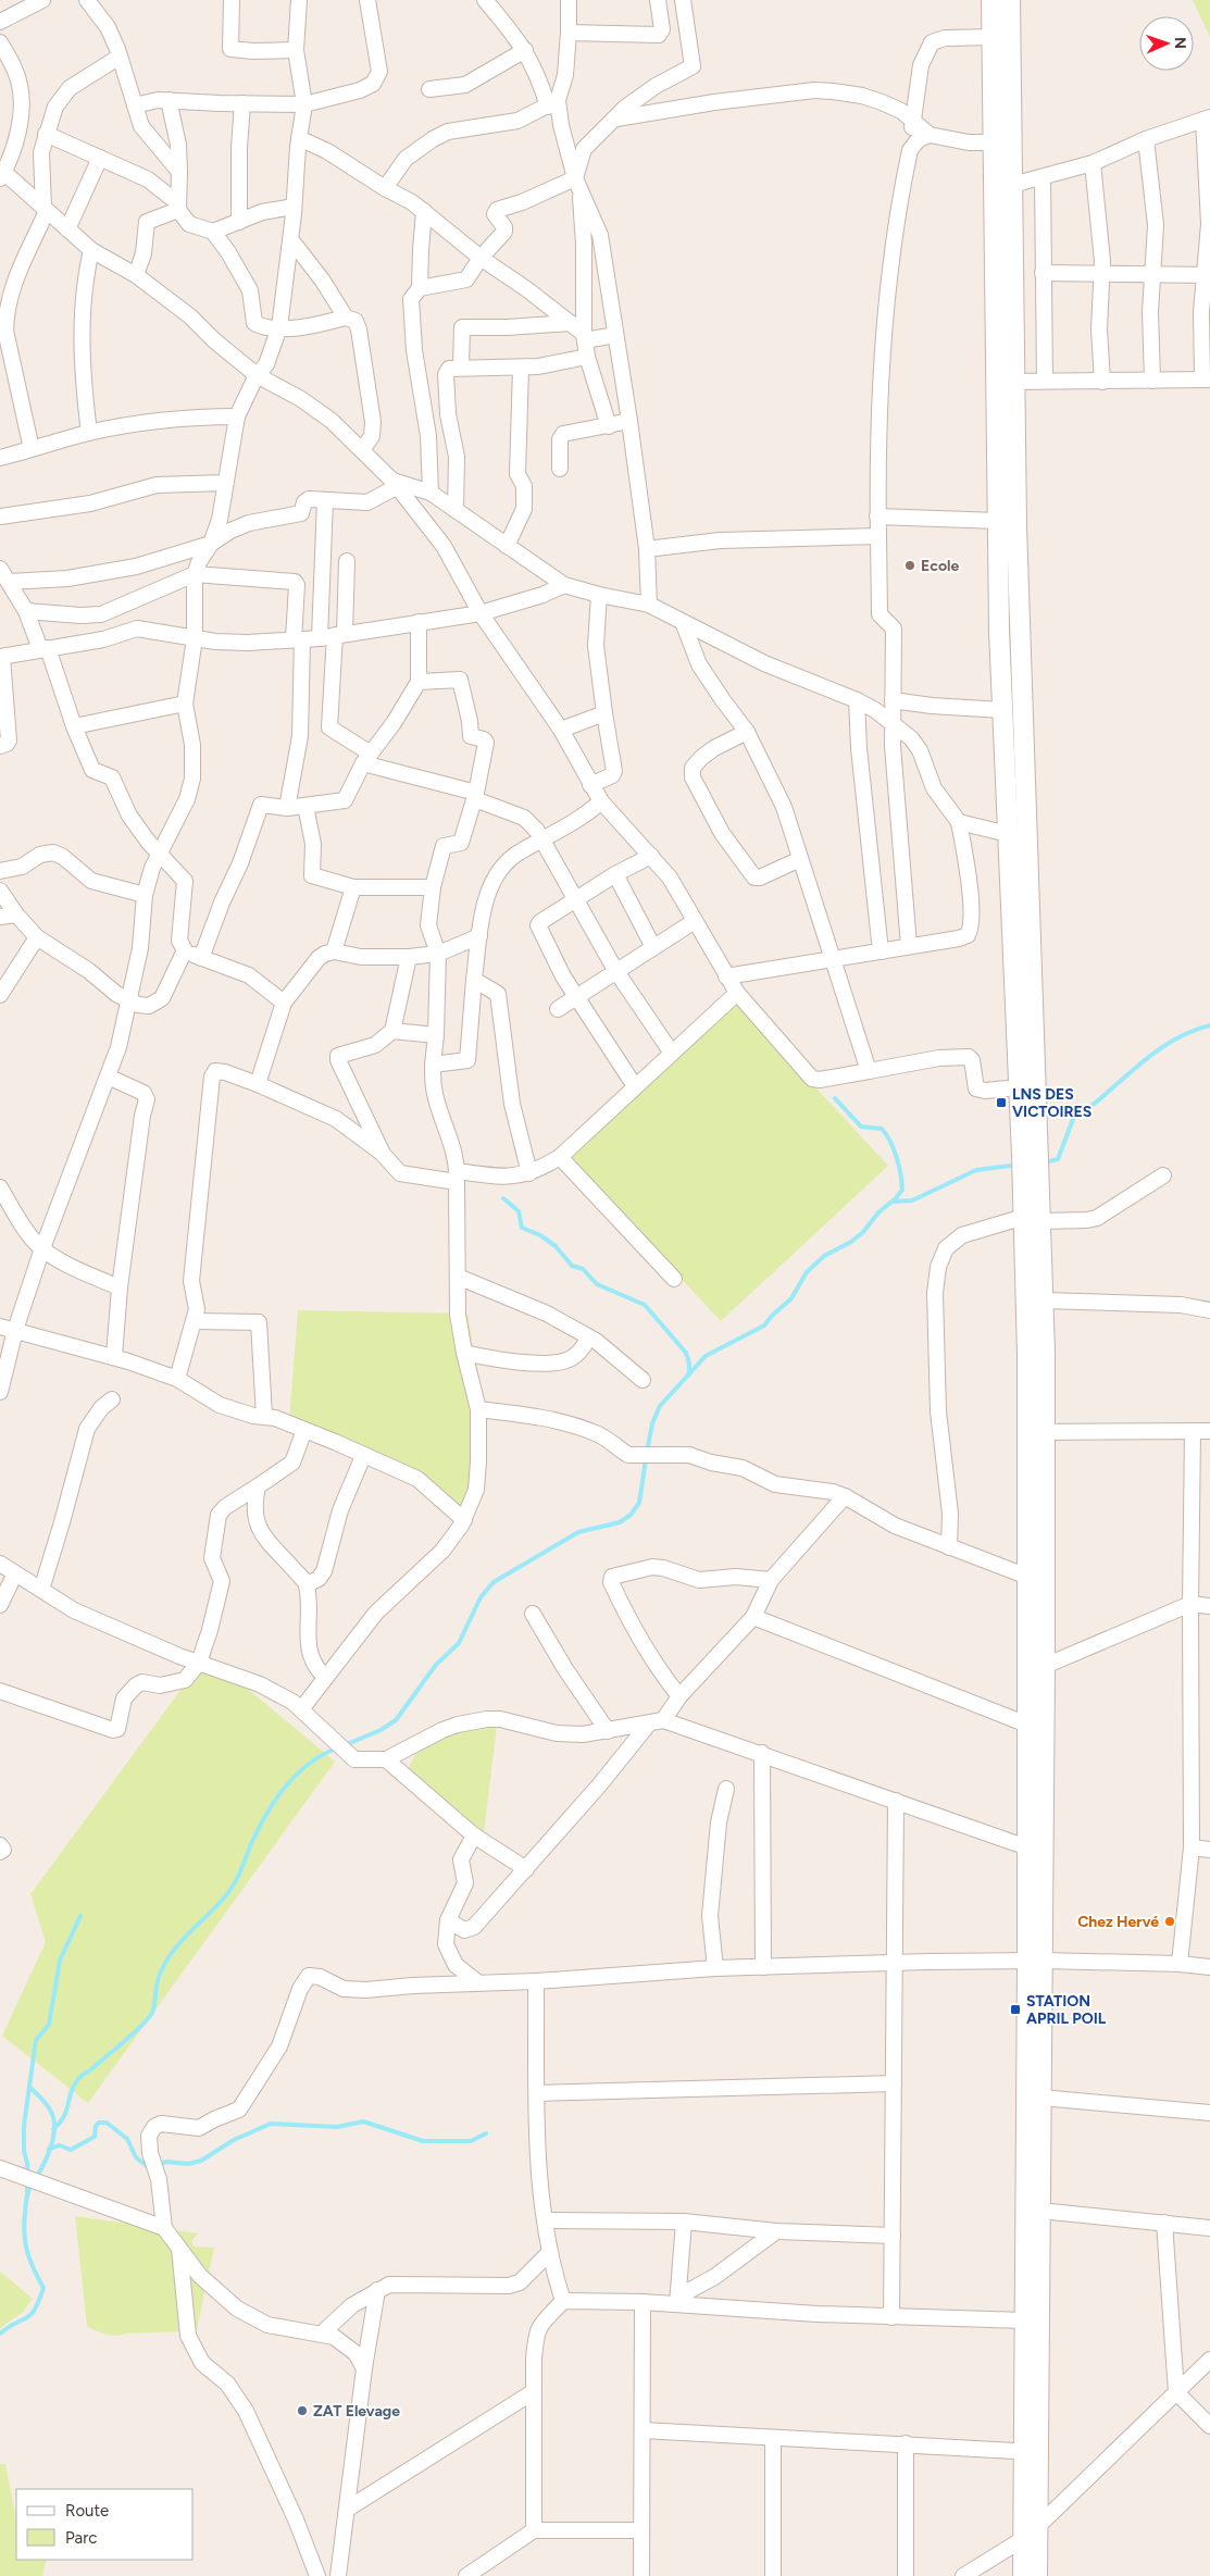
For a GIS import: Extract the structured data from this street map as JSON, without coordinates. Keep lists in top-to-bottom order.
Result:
{
  "places": {
    "other": ["Ecole", "Chez Hervé", "ZAT Elevage"],
    "transit": ["LNS DES VICTOIRES", "STATION APRIL POIL"]
  },
  "legend": ["Route", "Parc"],
  "north": "right"
}
